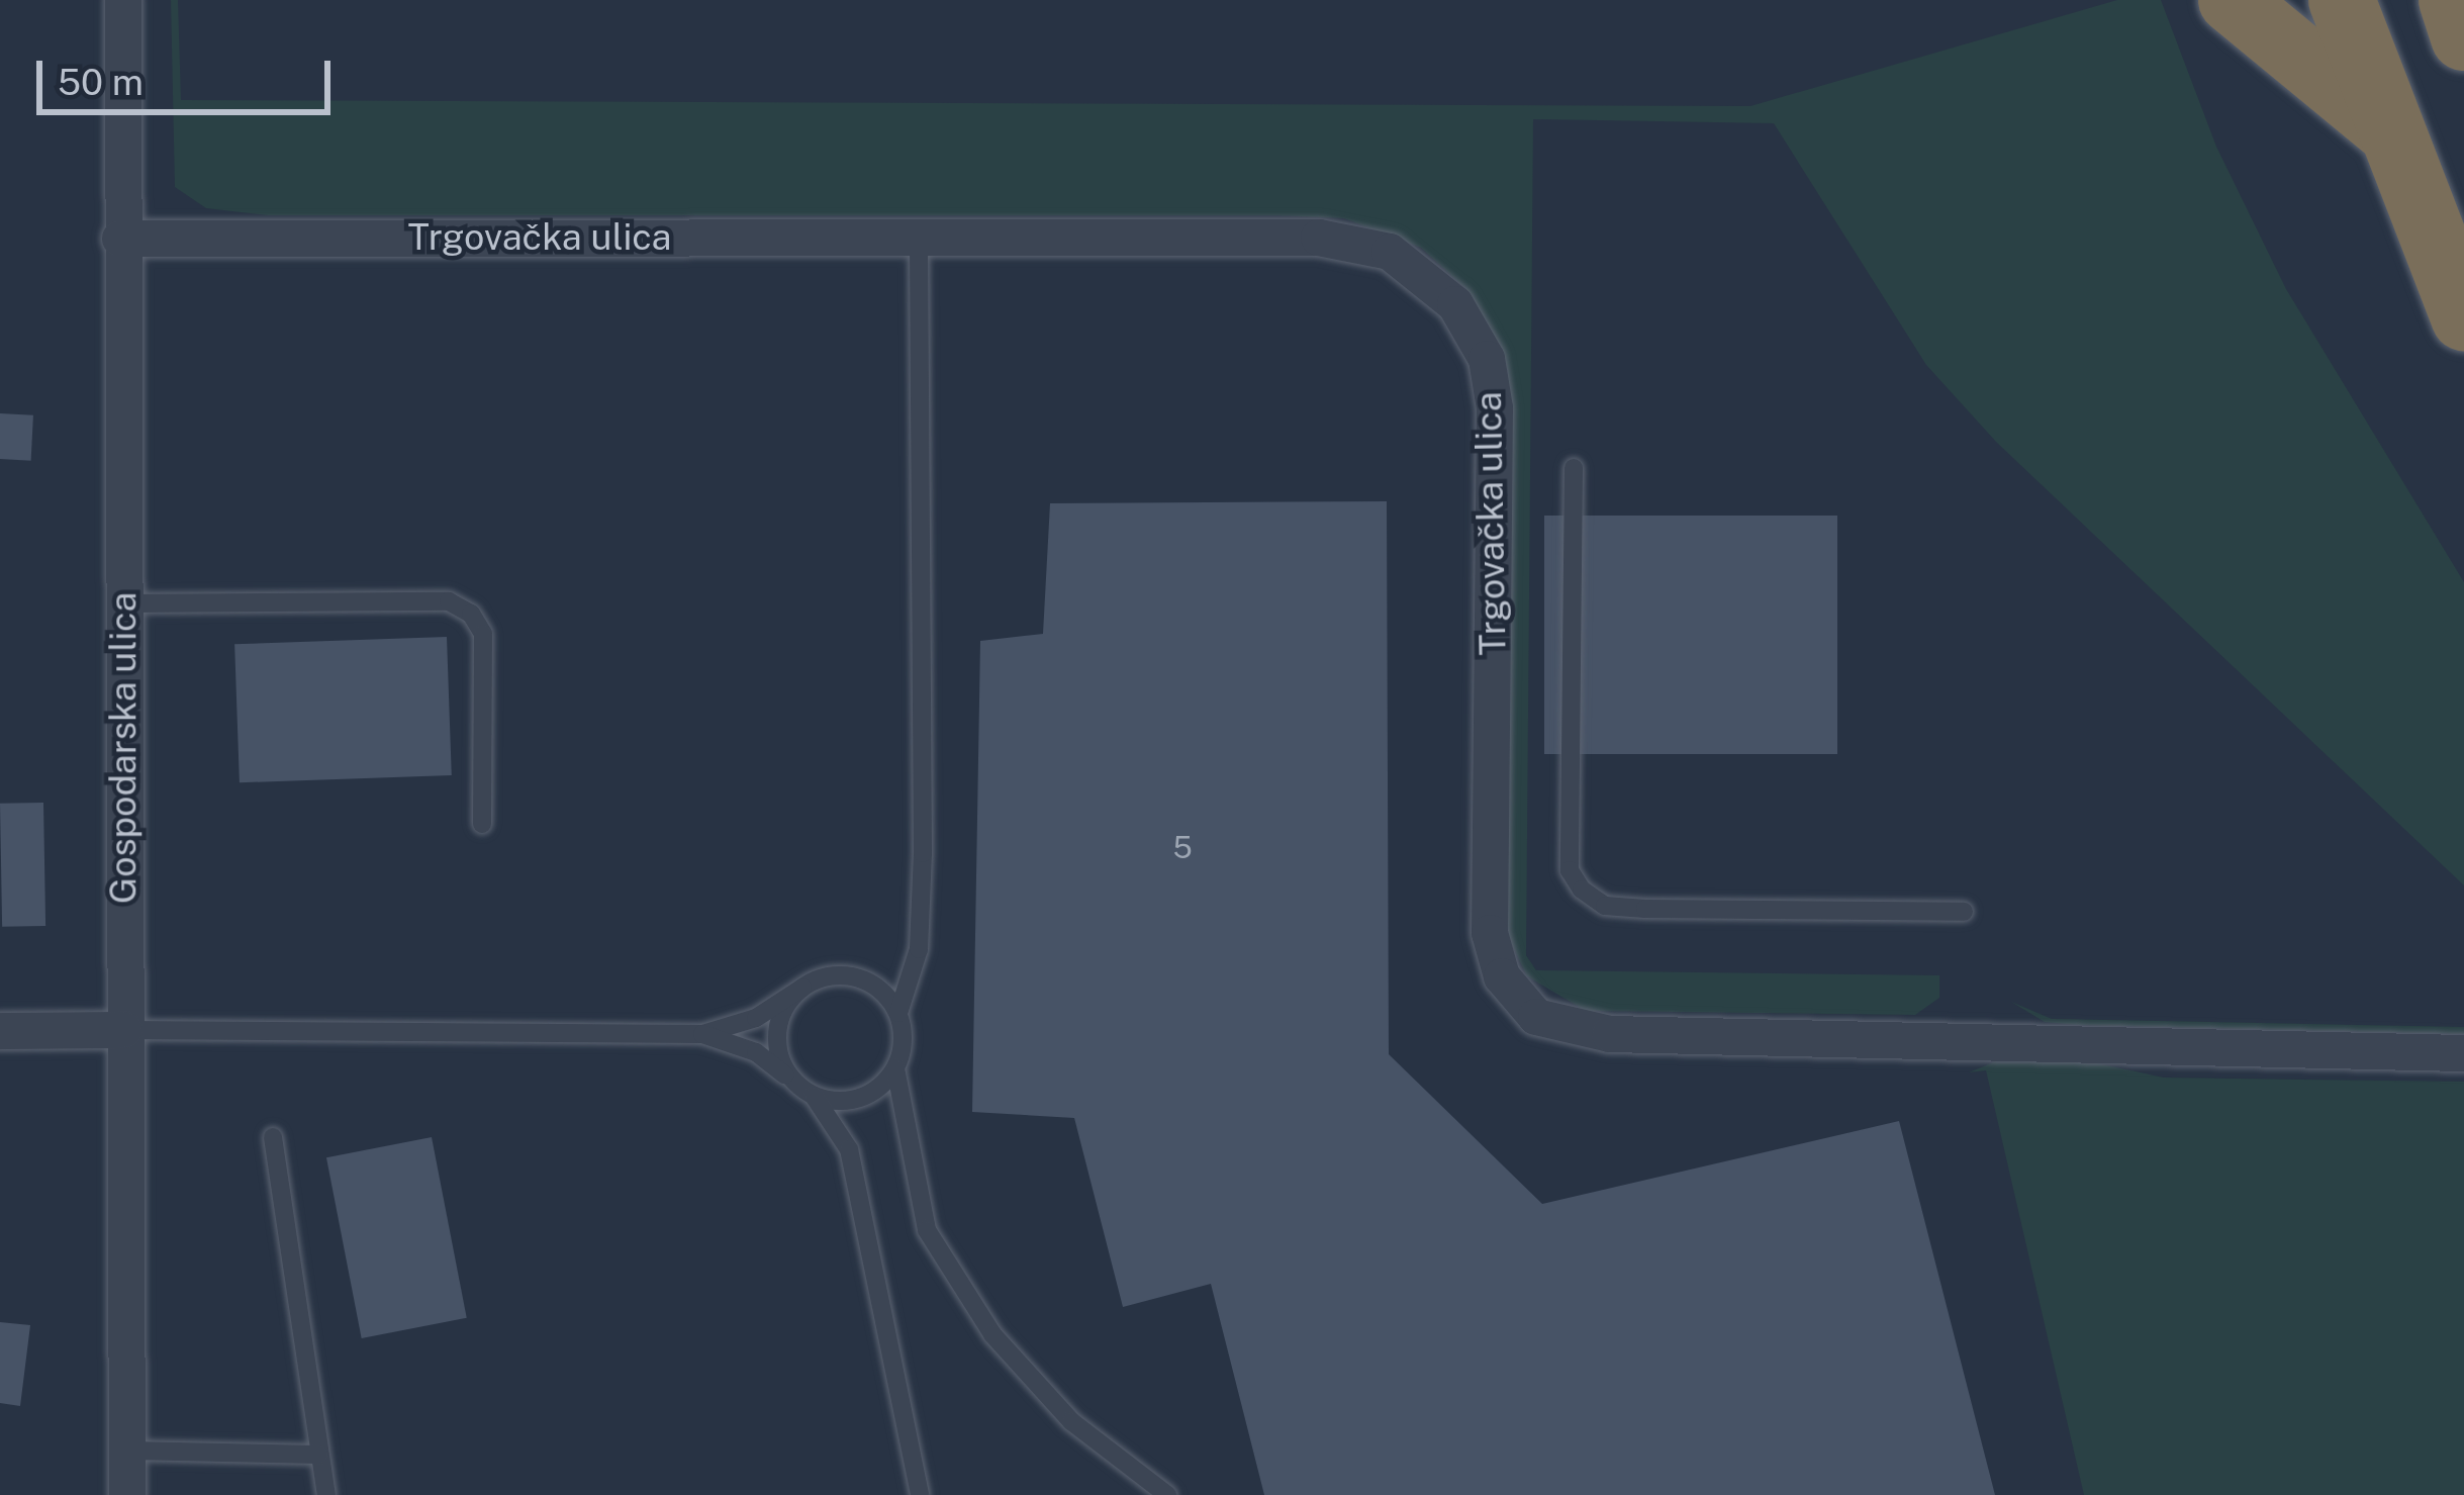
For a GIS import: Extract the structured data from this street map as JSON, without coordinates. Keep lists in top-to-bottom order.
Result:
{
  "streets": {
    "street": ["Trgovačka ulica", "Gospodarska ulica"]
  },
  "crossings": [
    ["Trgovačka ulica", "Gospodarska ulica"]
  ],
  "house_numbers": ["5"],
  "scale_bar": "50 m"
}
